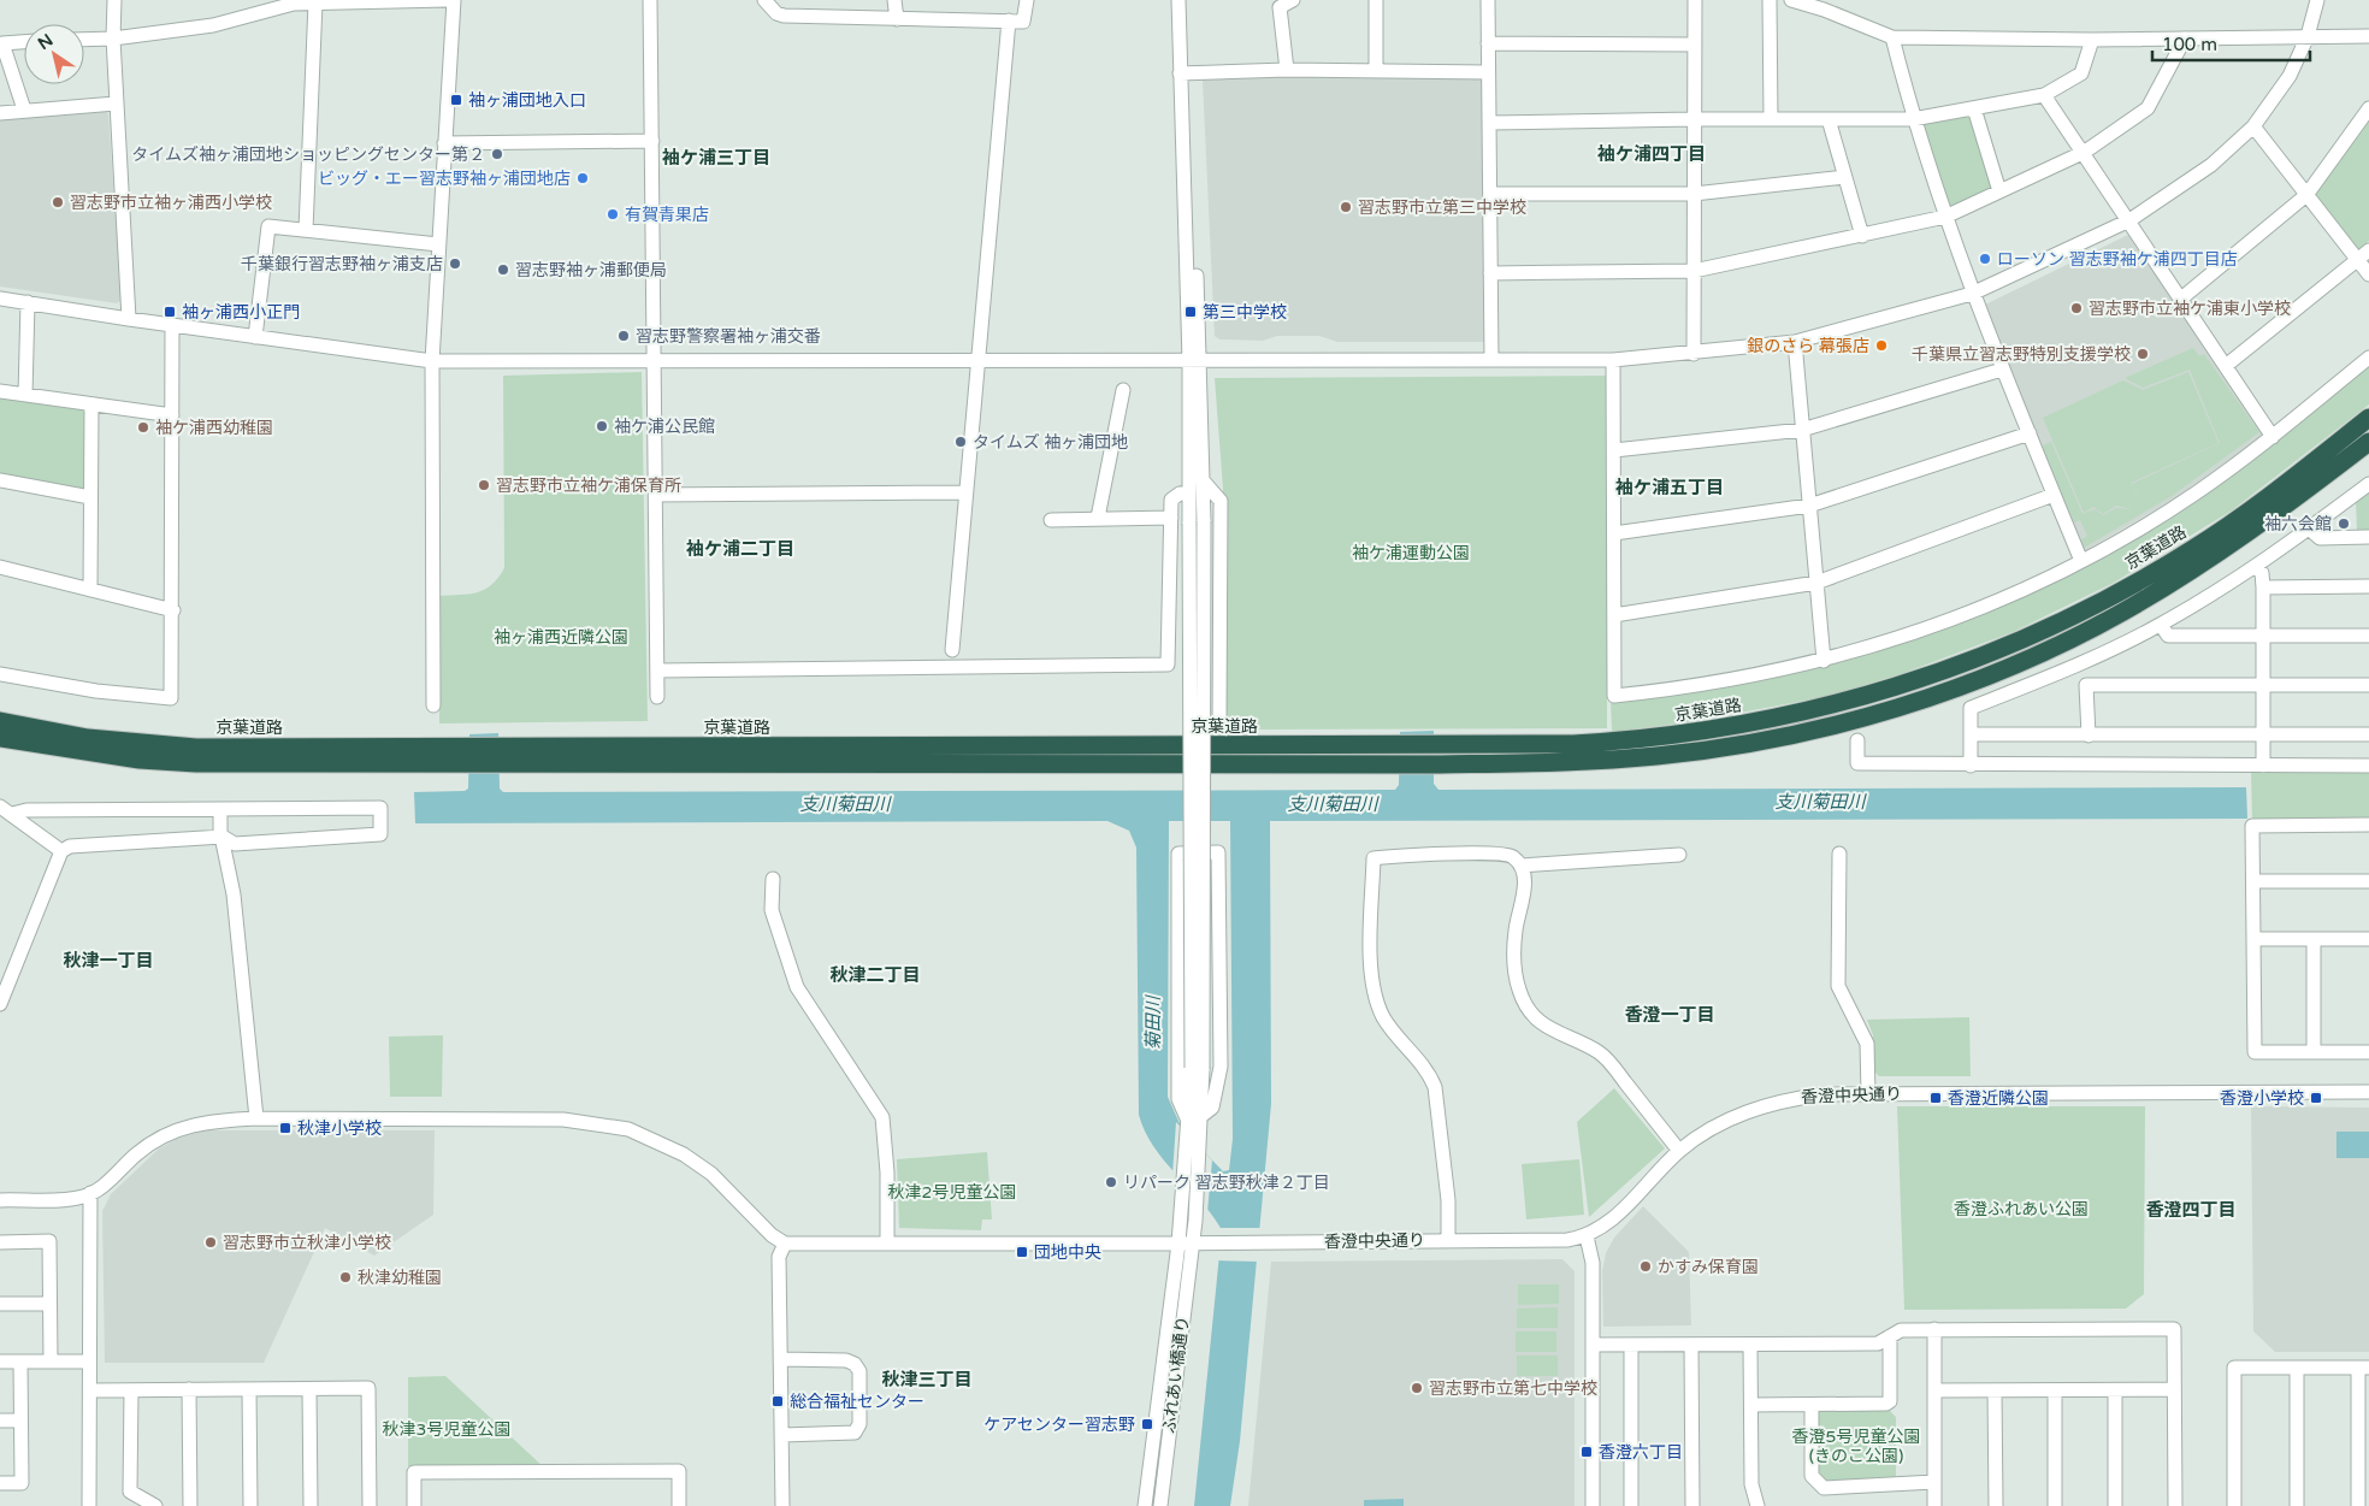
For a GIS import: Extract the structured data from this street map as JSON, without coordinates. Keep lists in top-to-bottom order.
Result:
{
  "streets": {
    "highway": ["京葉道路"],
    "street": ["香澄中央通り", "ふれあい橋通り"]
  },
  "crossings": [
    ["香澄中央通り", "ふれあい橋通り"]
  ],
  "districts": [
    "袖ケ浦四丁目",
    "袖ケ浦三丁目",
    "袖ケ浦五丁目",
    "袖ケ浦二丁目",
    "秋津一丁目",
    "秋津二丁目",
    "香澄一丁目",
    "香澄四丁目",
    "秋津三丁目"
  ],
  "water": ["支川菊田川", "菊田川"],
  "parks": [
    "袖ケ浦運動公園",
    "袖ヶ浦西近隣公園",
    "秋津2号児童公園",
    "香澄ふれあい公園",
    "秋津3号児童公園",
    "香澄5号児童公園 (きのこ公園)"
  ],
  "places": {
    "transit": [
      "袖ヶ浦団地入口",
      "袖ヶ浦西小正門",
      "第三中学校",
      "香澄近隣公園",
      "香澄小学校",
      "秋津小学校",
      "団地中央",
      "総合福祉センター",
      "ケアセンター習志野",
      "香澄六丁目"
    ],
    "other": [
      "タイムズ袖ヶ浦団地ショッピングセンター第２",
      "ビッグ・エー習志野袖ヶ浦団地店",
      "習志野市立袖ヶ浦西小学校",
      "習志野市立第三中学校",
      "有賀青果店",
      "ローソン 習志野袖ケ浦四丁目店",
      "千葉銀行習志野袖ヶ浦支店",
      "習志野袖ヶ浦郵便局",
      "習志野市立袖ケ浦東小学校",
      "習志野警察署袖ヶ浦交番",
      "銀のさら 幕張店",
      "千葉県立習志野特別支援学校",
      "袖ケ浦公民館",
      "袖ケ浦西幼稚園",
      "タイムズ 袖ヶ浦団地",
      "習志野市立袖ケ浦保育所",
      "袖六会館",
      "リパーク 習志野秋津２丁目",
      "習志野市立秋津小学校",
      "かすみ保育園",
      "秋津幼稚園",
      "習志野市立第七中学校"
    ]
  },
  "scale_bar": "100 m",
  "north": "top left"
}
